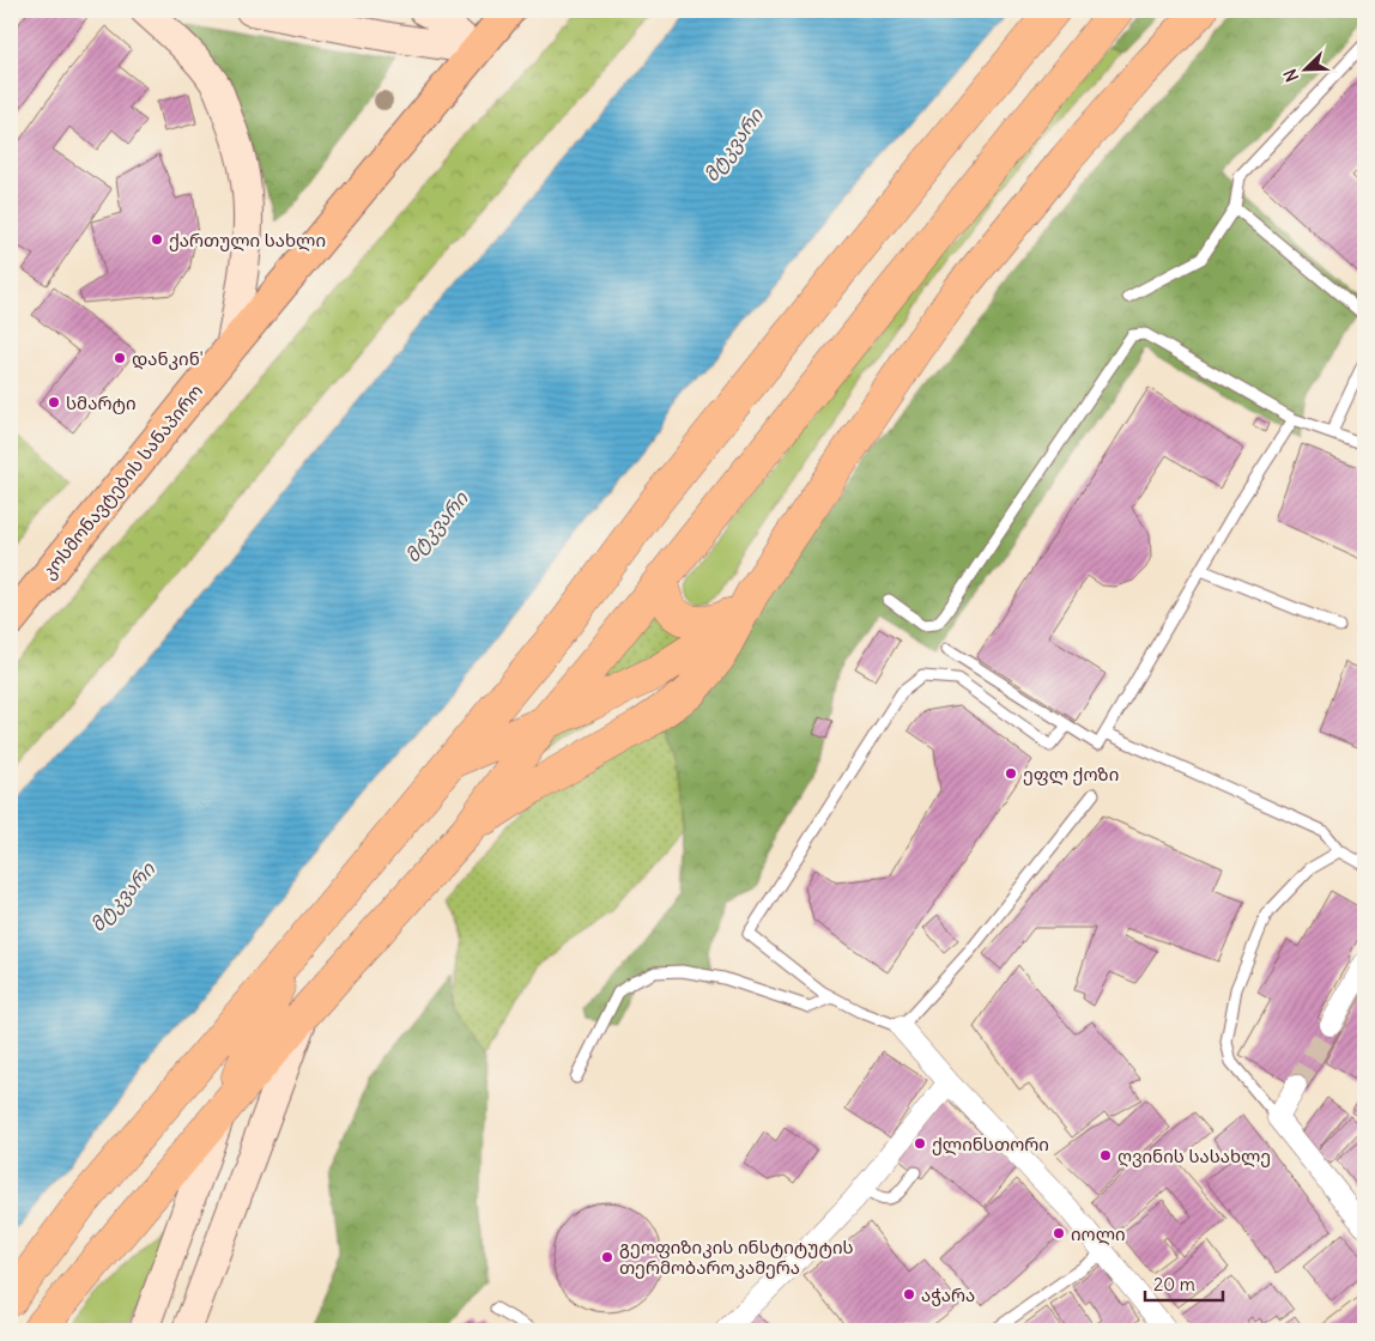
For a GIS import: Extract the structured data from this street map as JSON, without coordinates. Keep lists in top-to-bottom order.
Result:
{
  "streets": {
    "main road": ["კოსმონავტების სანაპირო"]
  },
  "water": ["მტკვარი"],
  "places": [
    "ქართული სახლი",
    "დანკინ'",
    "სმარტი",
    "ეფლ ქოზი",
    "ქლინსთორი",
    "ღვინის სასახლე",
    "იოლი",
    "გეოფიზიკის ინსტიტუტის თერმობაროკამერა",
    "აჭარა"
  ],
  "scale_bar": "20 m",
  "north": "bottom left"
}
